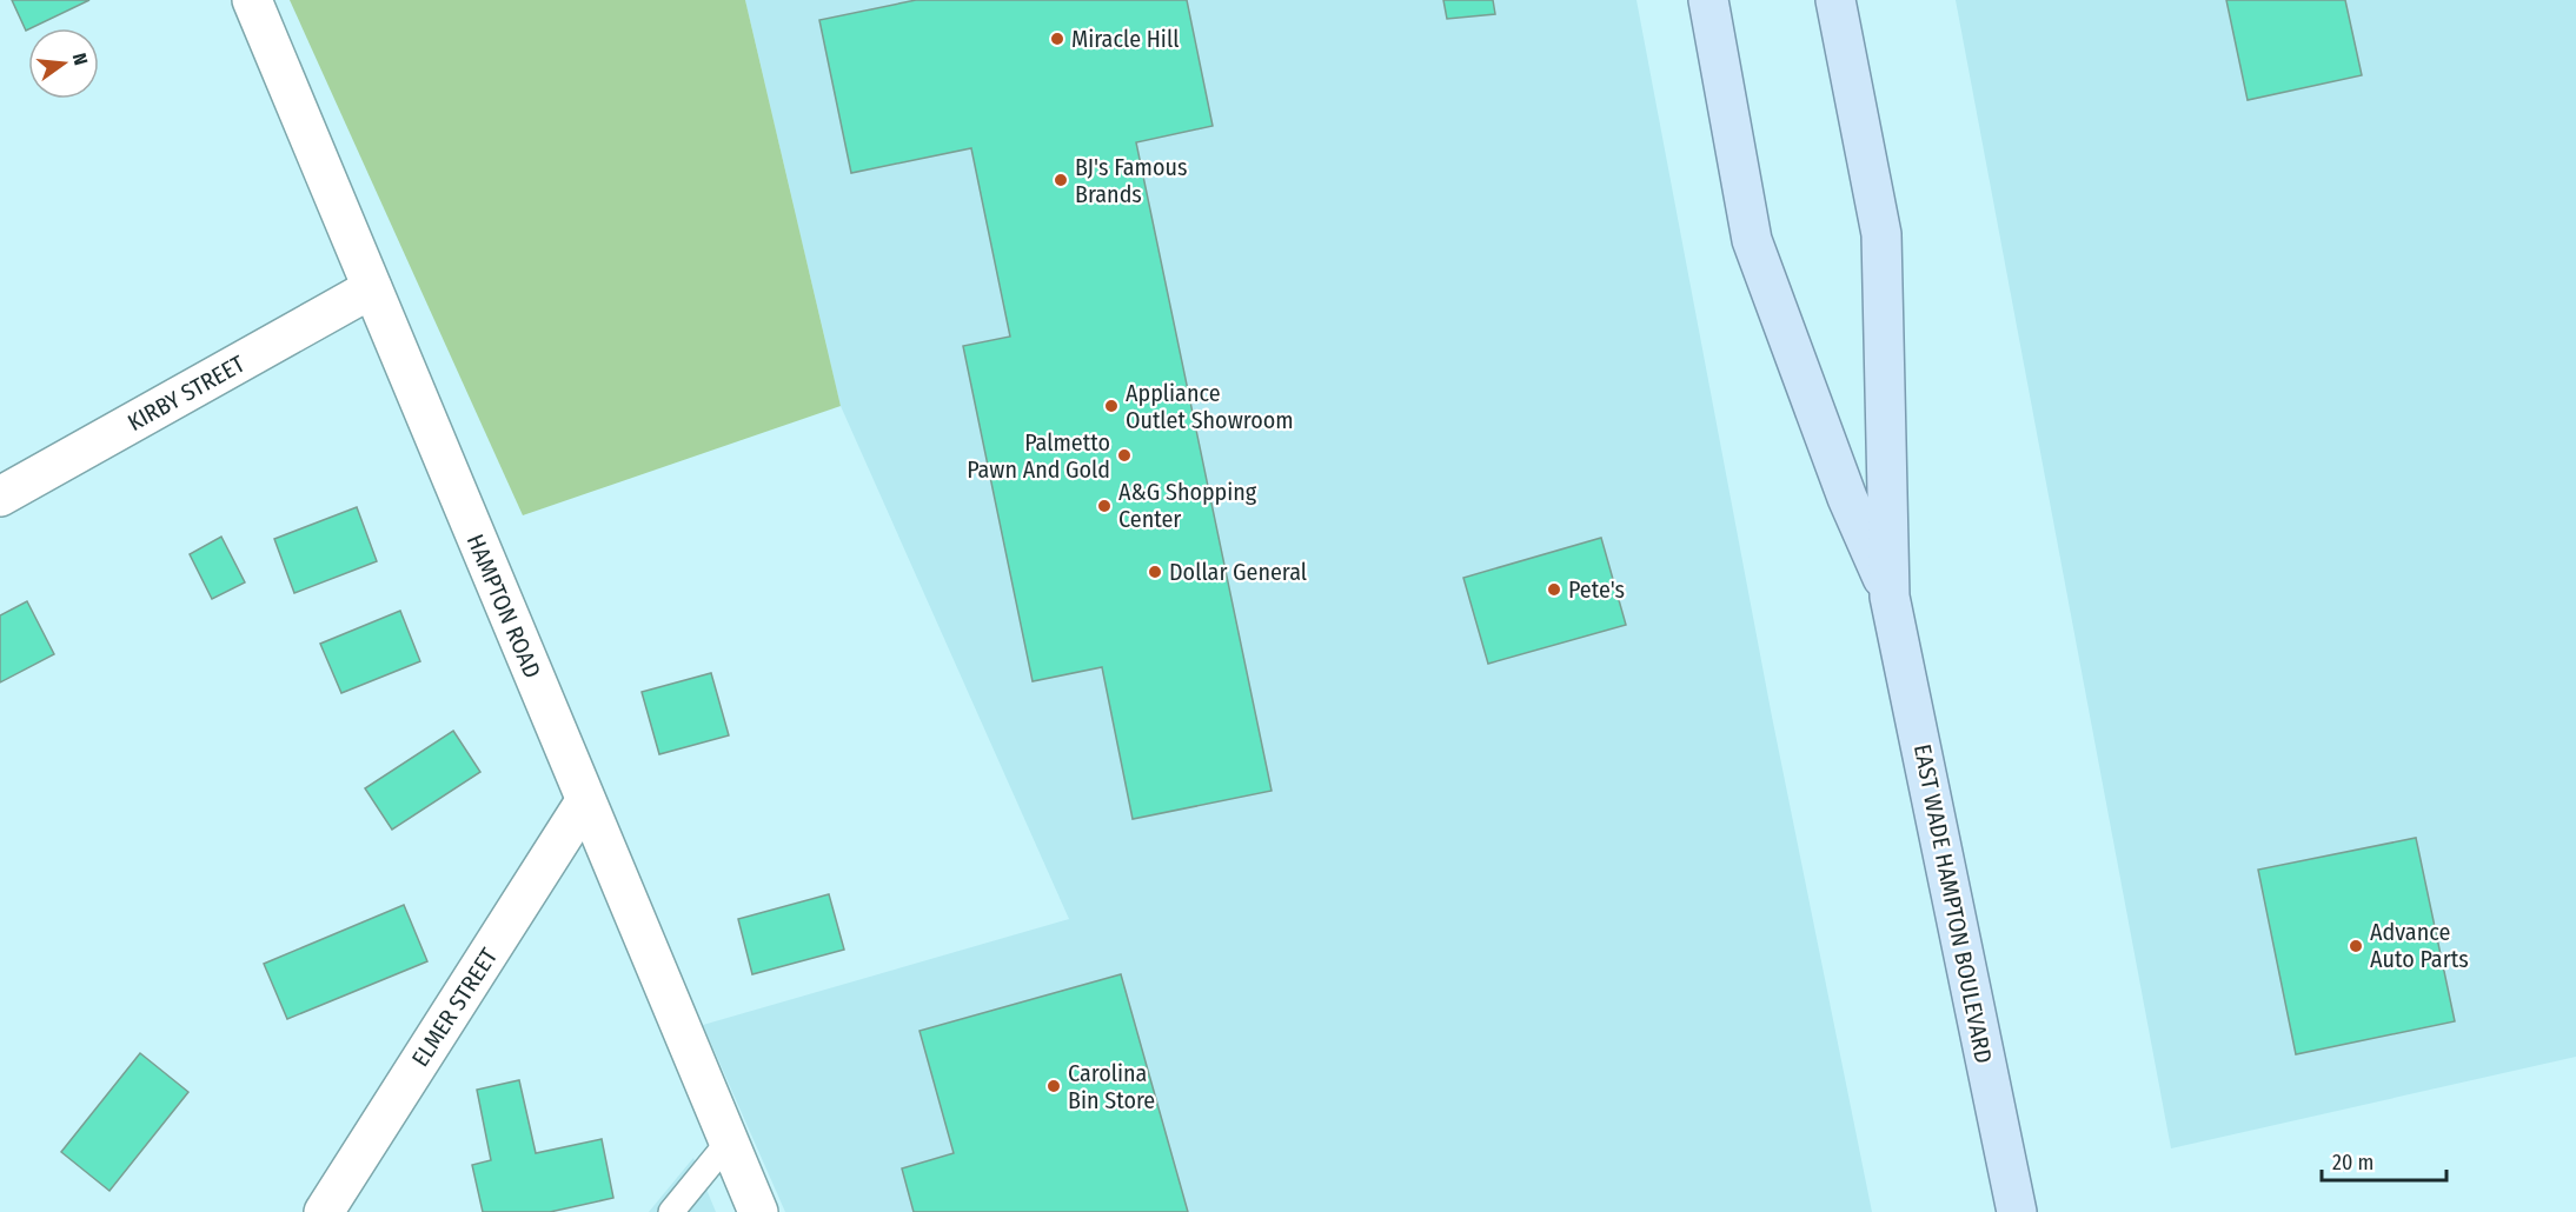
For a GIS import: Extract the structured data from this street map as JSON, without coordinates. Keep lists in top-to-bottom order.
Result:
{
  "streets": {
    "main road": ["EAST WADE HAMPTON BOULEVARD"],
    "street": ["KIRBY STREET", "HAMPTON ROAD", "ELMER STREET"]
  },
  "crossings": [
    ["KIRBY STREET", "HAMPTON ROAD"],
    ["HAMPTON ROAD", "ELMER STREET"]
  ],
  "places": [
    "Miracle Hill",
    "BJ's Famous Brands",
    "Appliance Outlet Showroom",
    "Palmetto Pawn And Gold",
    "A&G Shopping Center",
    "Dollar General",
    "Pete's",
    "Advance Auto Parts",
    "Carolina Bin Store"
  ],
  "scale_bar": "20 m",
  "north": "right"
}
